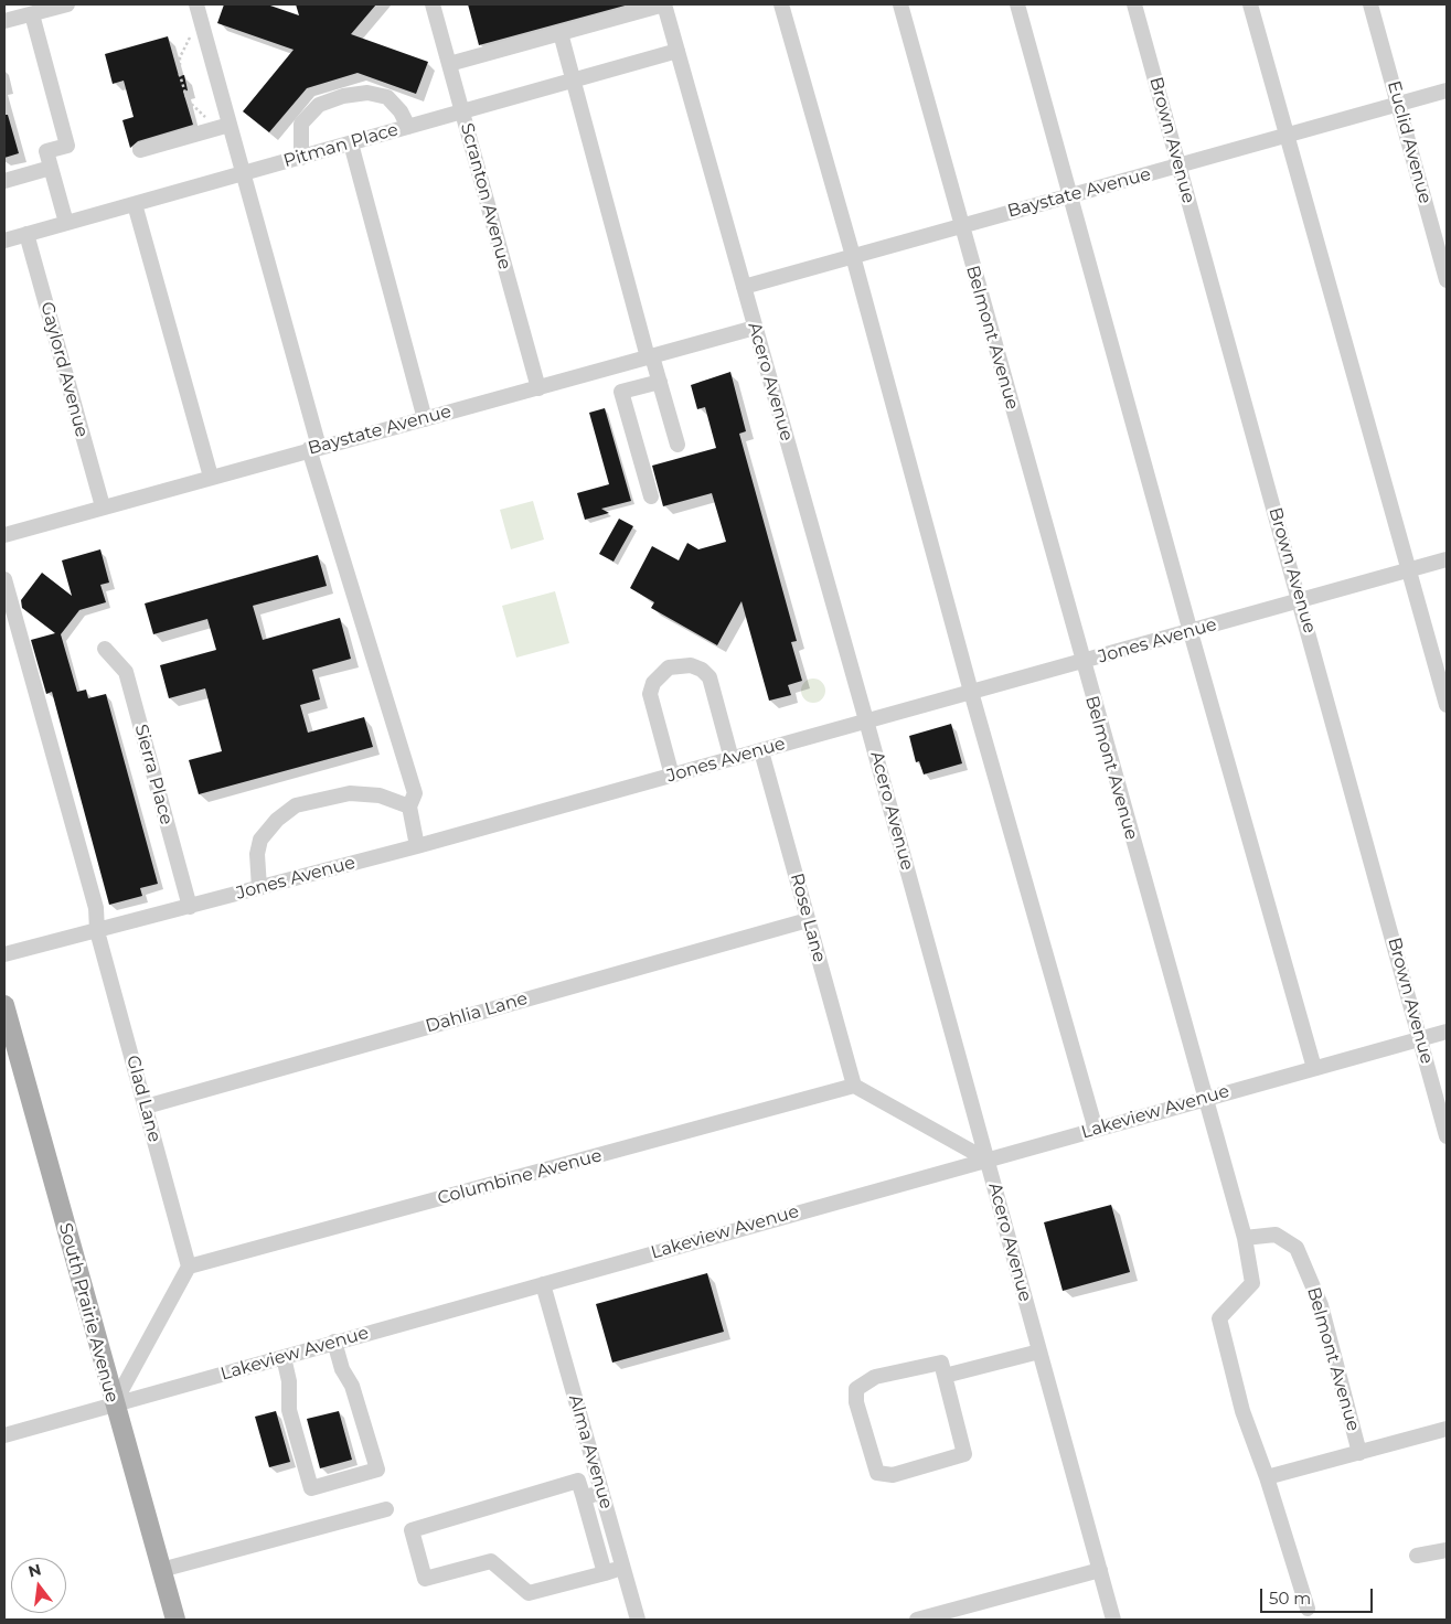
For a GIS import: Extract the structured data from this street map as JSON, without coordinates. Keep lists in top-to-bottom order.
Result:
{
  "streets": {
    "main road": ["South Prairie Avenue"],
    "street": [
      "Brown Avenue",
      "Euclid Avenue",
      "Pitman Place",
      "Baystate Avenue",
      "Scranton Avenue",
      "Belmont Avenue",
      "Gaylord Avenue",
      "Acero Avenue",
      "Jones Avenue",
      "Sierra Place",
      "Rose Lane",
      "Dahlia Lane",
      "Glad Lane",
      "Lakeview Avenue",
      "Columbine Avenue",
      "Alma Avenue"
    ]
  },
  "crossings": [
    ["Brown Avenue", "Baystate Avenue"],
    ["Brown Avenue", "Jones Avenue"],
    ["Brown Avenue", "Lakeview Avenue"],
    ["Euclid Avenue", "Baystate Avenue"],
    ["Pitman Place", "Scranton Avenue"],
    ["Pitman Place", "Gaylord Avenue"],
    ["Pitman Place", "Acero Avenue"],
    ["Baystate Avenue", "Scranton Avenue"],
    ["Baystate Avenue", "Belmont Avenue"],
    ["Baystate Avenue", "Gaylord Avenue"],
    ["Baystate Avenue", "Acero Avenue"],
    ["Belmont Avenue", "Jones Avenue"],
    ["Belmont Avenue", "Lakeview Avenue"],
    ["Acero Avenue", "Jones Avenue"],
    ["Acero Avenue", "Lakeview Avenue"],
    ["Jones Avenue", "Sierra Place"],
    ["Jones Avenue", "Rose Lane"],
    ["Jones Avenue", "Glad Lane"],
    ["Rose Lane", "Dahlia Lane"],
    ["Rose Lane", "Columbine Avenue"],
    ["Dahlia Lane", "Glad Lane"],
    ["Glad Lane", "Columbine Avenue"],
    ["Lakeview Avenue", "South Prairie Avenue"],
    ["Lakeview Avenue", "Alma Avenue"]
  ],
  "scale_bar": "50 m",
  "north": "top"
}
